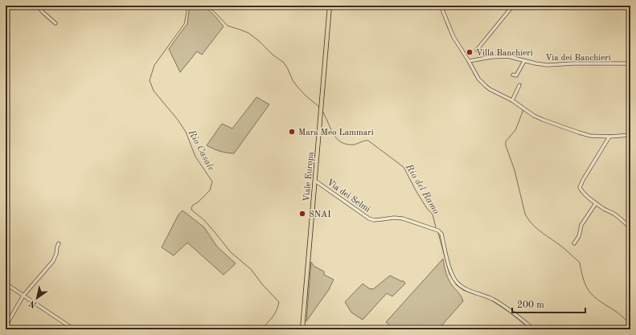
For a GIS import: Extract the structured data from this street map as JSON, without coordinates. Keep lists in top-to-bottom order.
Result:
{
  "streets": {
    "main road": ["Viale Europa"],
    "street": ["Via dei Banchieri", "Via dei Selmi"]
  },
  "crossings": [
    ["Viale Europa", "Via dei Selmi"]
  ],
  "water": ["Rio Casale", "Rio del Ramo"],
  "places": ["Villa Banchieri", "Mara Meo Lammari", "SNAI"],
  "scale_bar": "200 m",
  "north": "bottom left"
}
